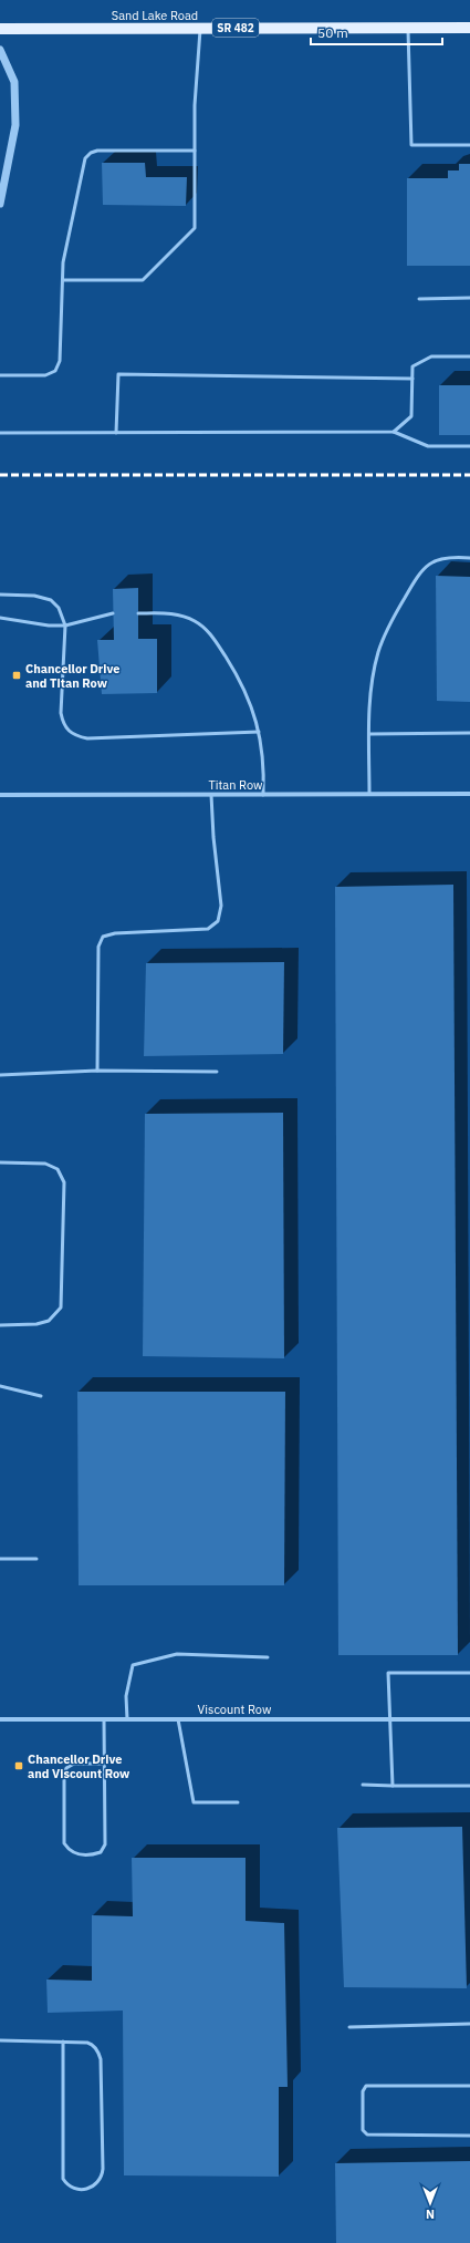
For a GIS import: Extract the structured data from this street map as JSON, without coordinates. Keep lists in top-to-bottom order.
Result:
{
  "streets": {
    "main road": ["Sand Lake Road", "SR 482"],
    "street": ["Titan Row", "Viscount Row"]
  },
  "places": {
    "transit": ["Chancellor Drive and Titan Row", "Chancellor Drive and Viscount Row"]
  },
  "scale_bar": "50 m",
  "north": "bottom"
}
